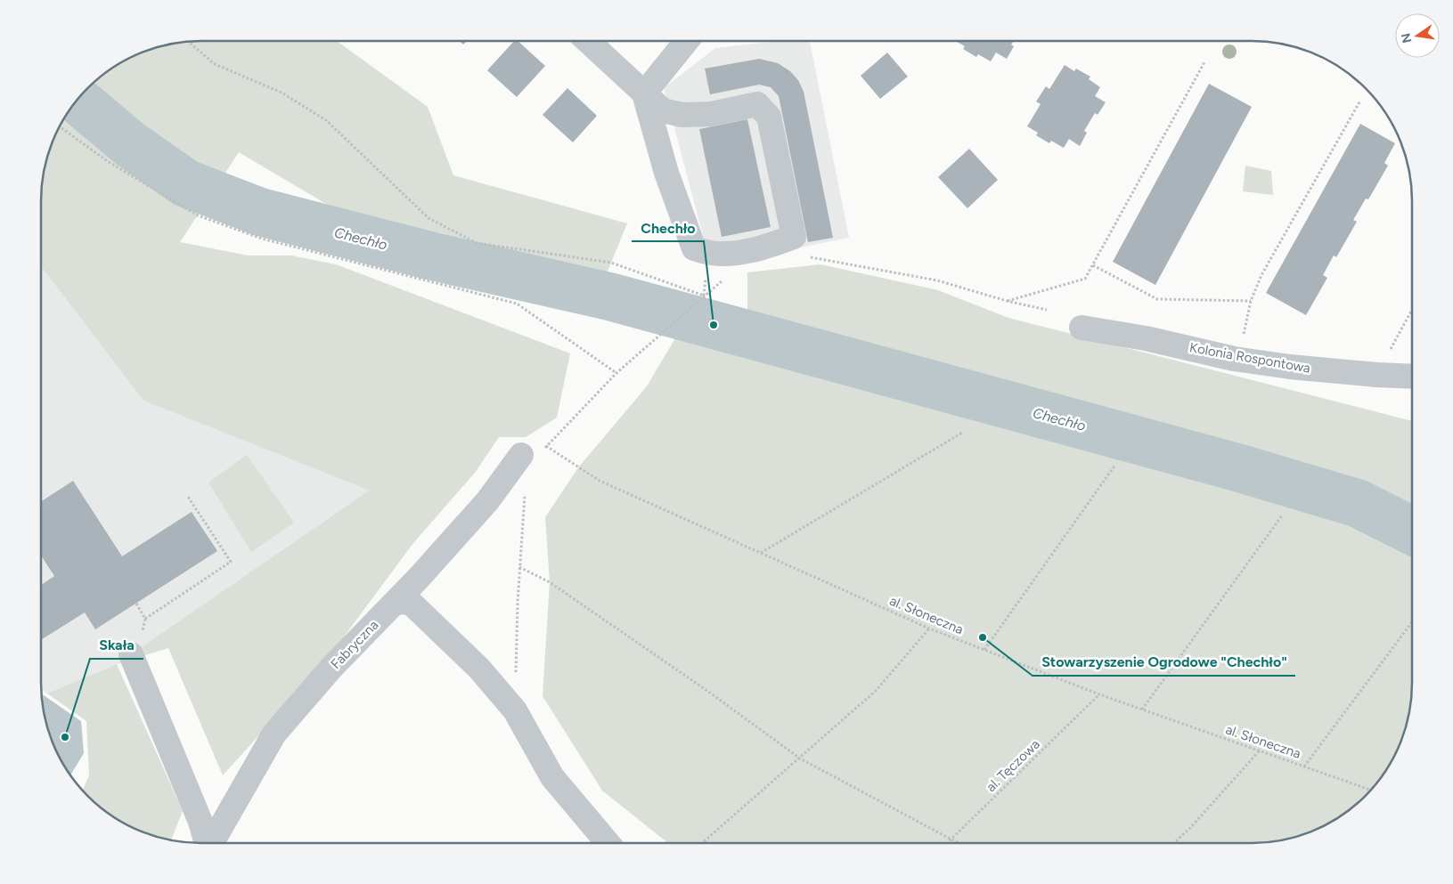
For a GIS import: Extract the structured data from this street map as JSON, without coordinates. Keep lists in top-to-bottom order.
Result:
{
  "streets": {
    "street": ["Kolonia Rospontowa", "Fabryczna"],
    "path": ["al. Słoneczna", "al. Tęczowa"]
  },
  "crossings": [
    ["al. Słoneczna", "al. Tęczowa"]
  ],
  "water": ["Chechło"],
  "places": ["Chechło", "Stowarzyszenie Ogrodowe \"Chechło\"", "Skała"],
  "north": "left"
}
